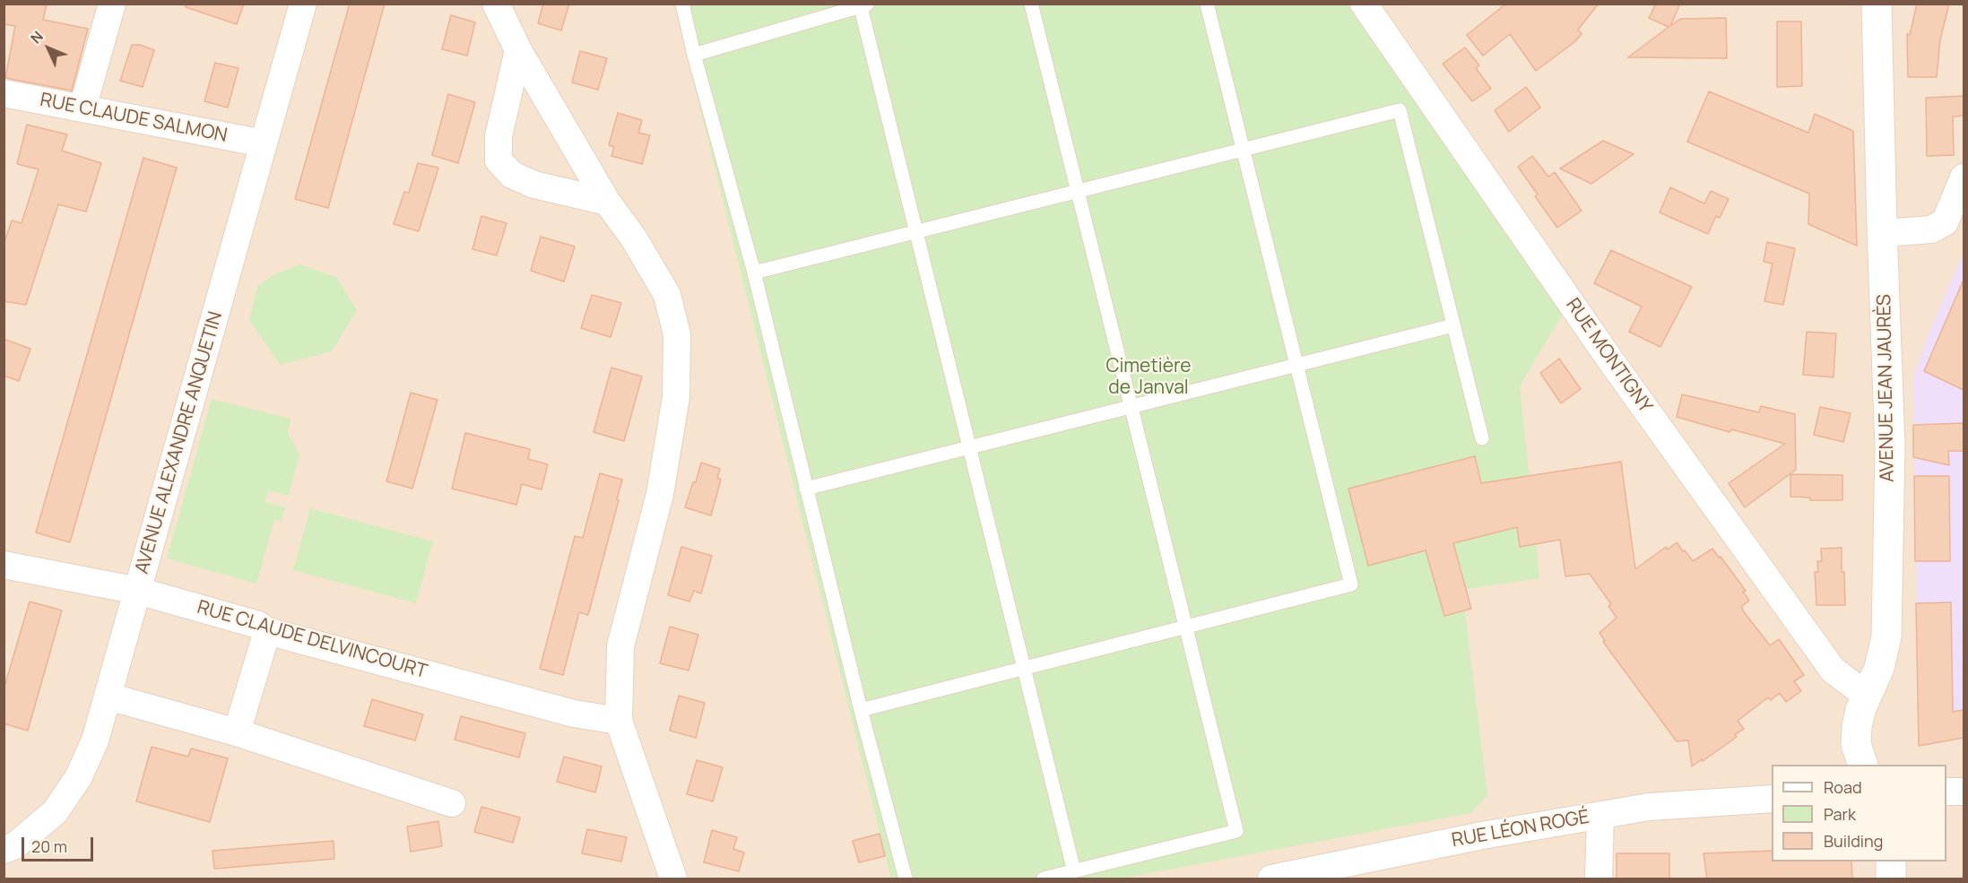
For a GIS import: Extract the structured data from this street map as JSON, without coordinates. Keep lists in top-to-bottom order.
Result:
{
  "streets": {
    "street": [
      "RUE CLAUDE SALMON",
      "RUE MONTIGNY",
      "AVENUE JEAN JAURÈS",
      "AVENUE ALEXANDRE ANQUETIN",
      "RUE CLAUDE DELVINCOURT",
      "RUE LÉON ROGÉ"
    ]
  },
  "crossings": [
    ["RUE CLAUDE SALMON", "AVENUE ALEXANDRE ANQUETIN"],
    ["RUE MONTIGNY", "AVENUE JEAN JAURÈS"],
    ["AVENUE ALEXANDRE ANQUETIN", "RUE CLAUDE DELVINCOURT"]
  ],
  "parks": ["Cimetière de Janval"],
  "legend": ["Road", "Park", "Building"],
  "scale_bar": "20 m",
  "north": "top left"
}
